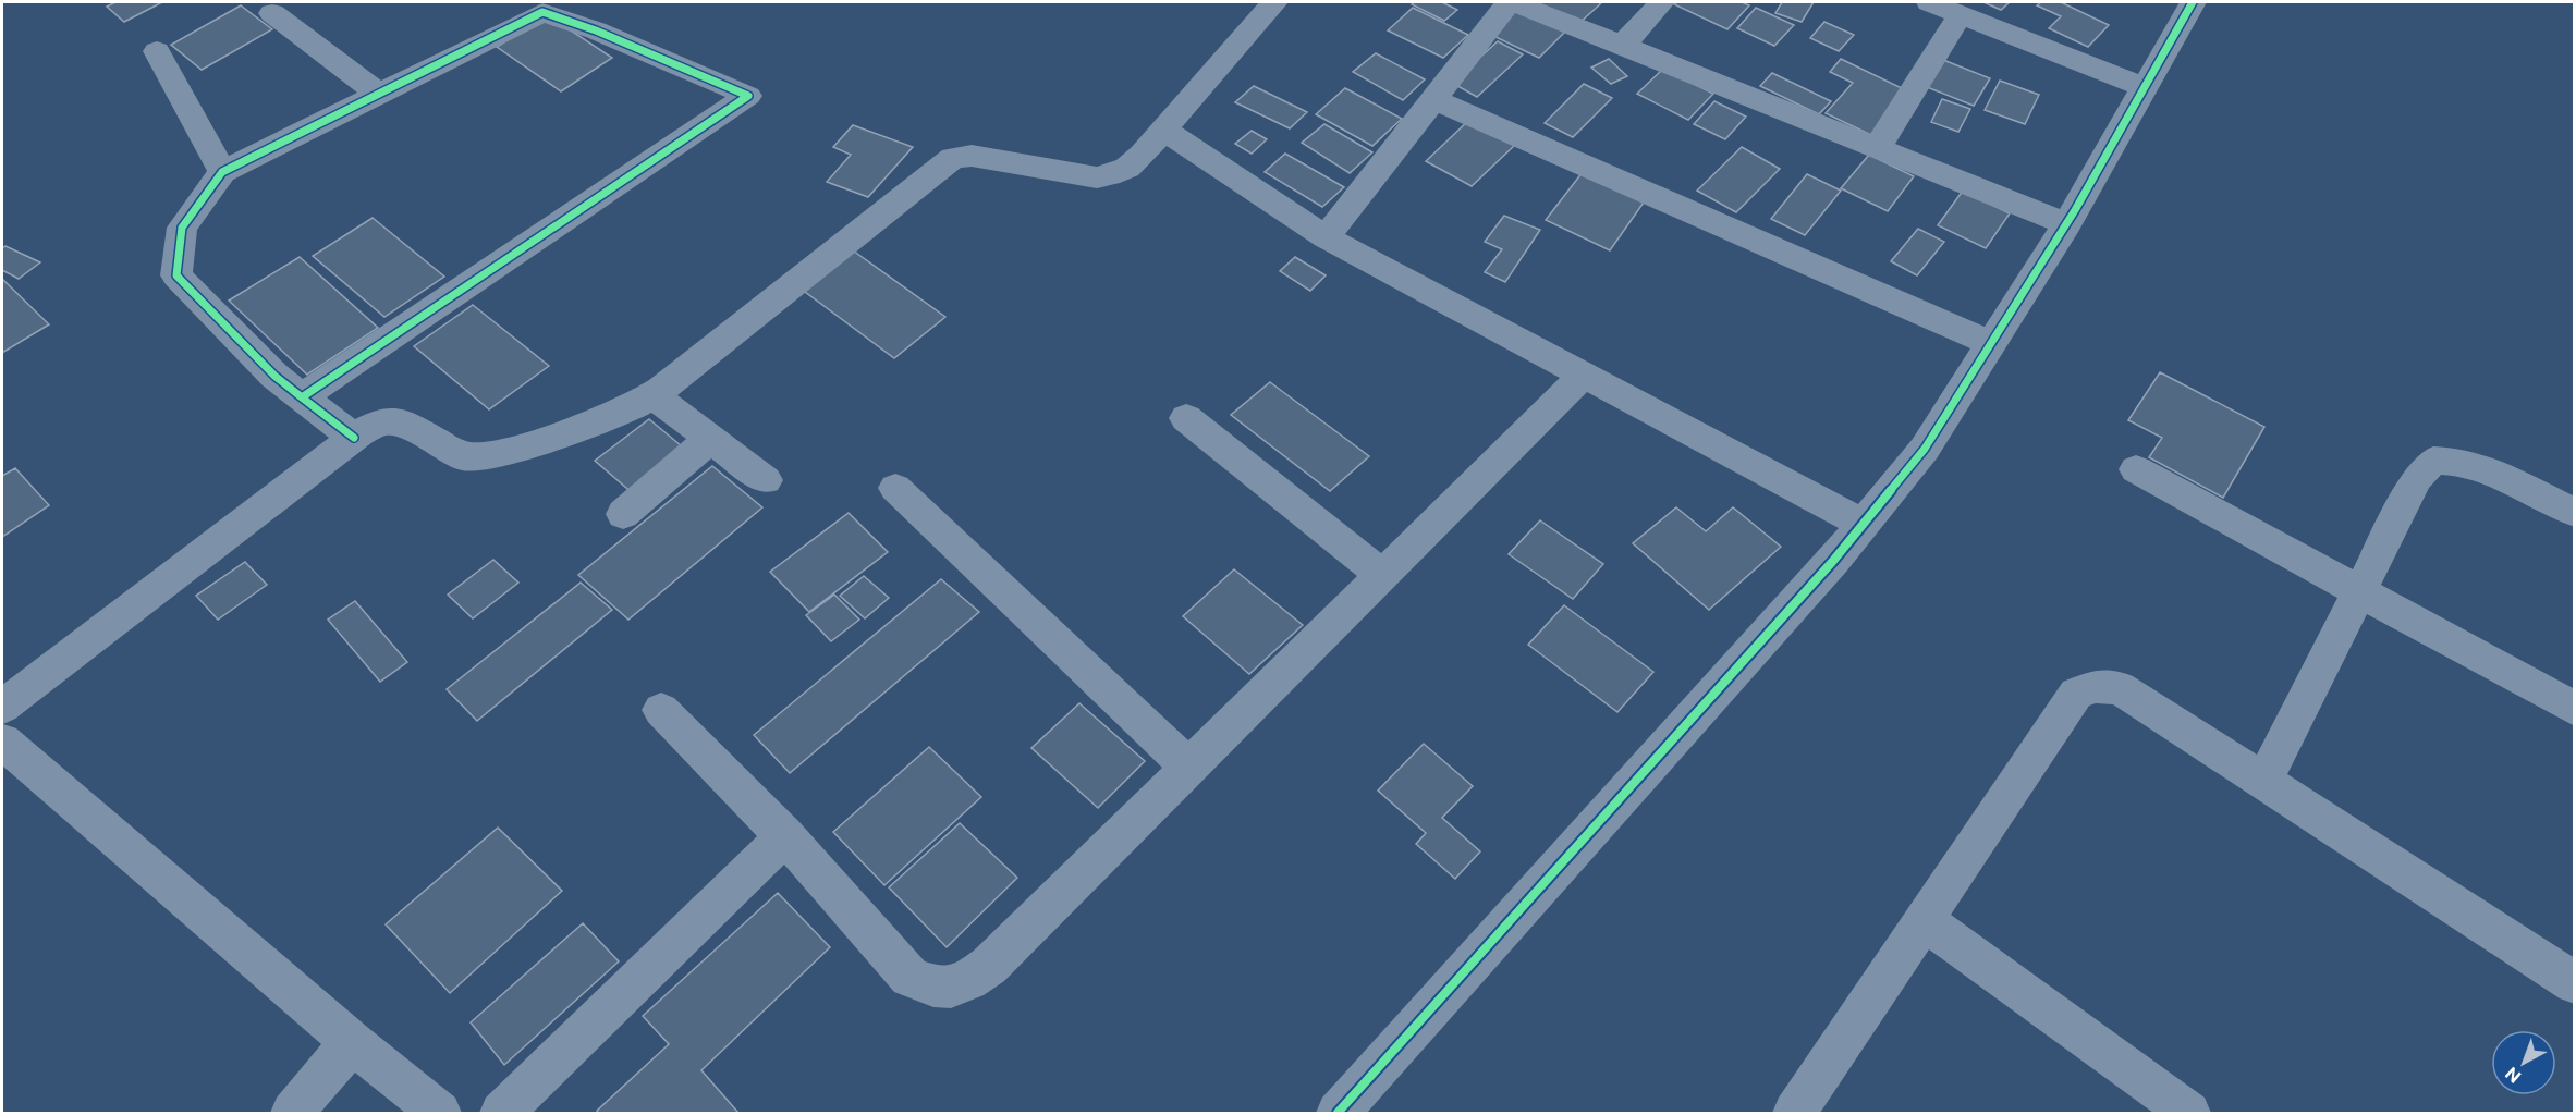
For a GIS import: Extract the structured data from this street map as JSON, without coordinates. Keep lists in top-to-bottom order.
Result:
{
  "north": "bottom left"
}
